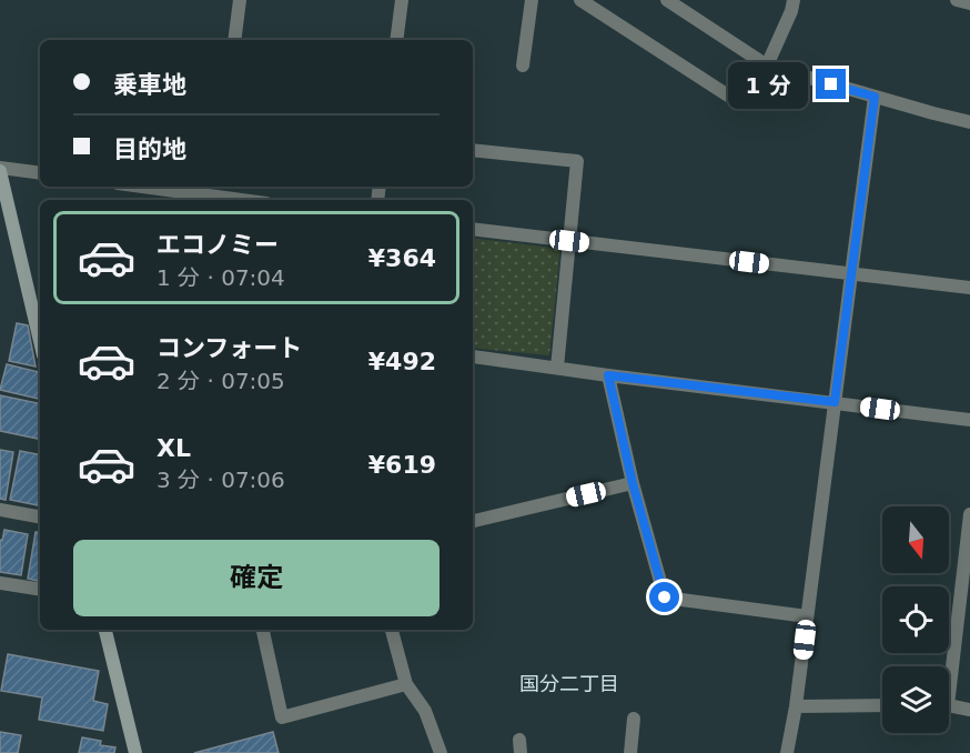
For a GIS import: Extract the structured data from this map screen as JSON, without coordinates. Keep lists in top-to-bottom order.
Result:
{
  "districts": ["国分二丁目"],
  "north": "bottom",
  "page": {
    "banner": ["乗車地", "目的地"],
    "bubble": "1 分",
    "list": [
      {
        "name": "エコノミー",
        "note": "1 分 · 07:04",
        "value": "¥364"
      },
      {
        "name": "コンフォート",
        "note": "2 分 · 07:05",
        "value": "¥492"
      },
      {
        "name": "XL",
        "note": "3 分 · 07:06",
        "value": "¥619"
      }
    ],
    "buttons": "確定"
  }
}
